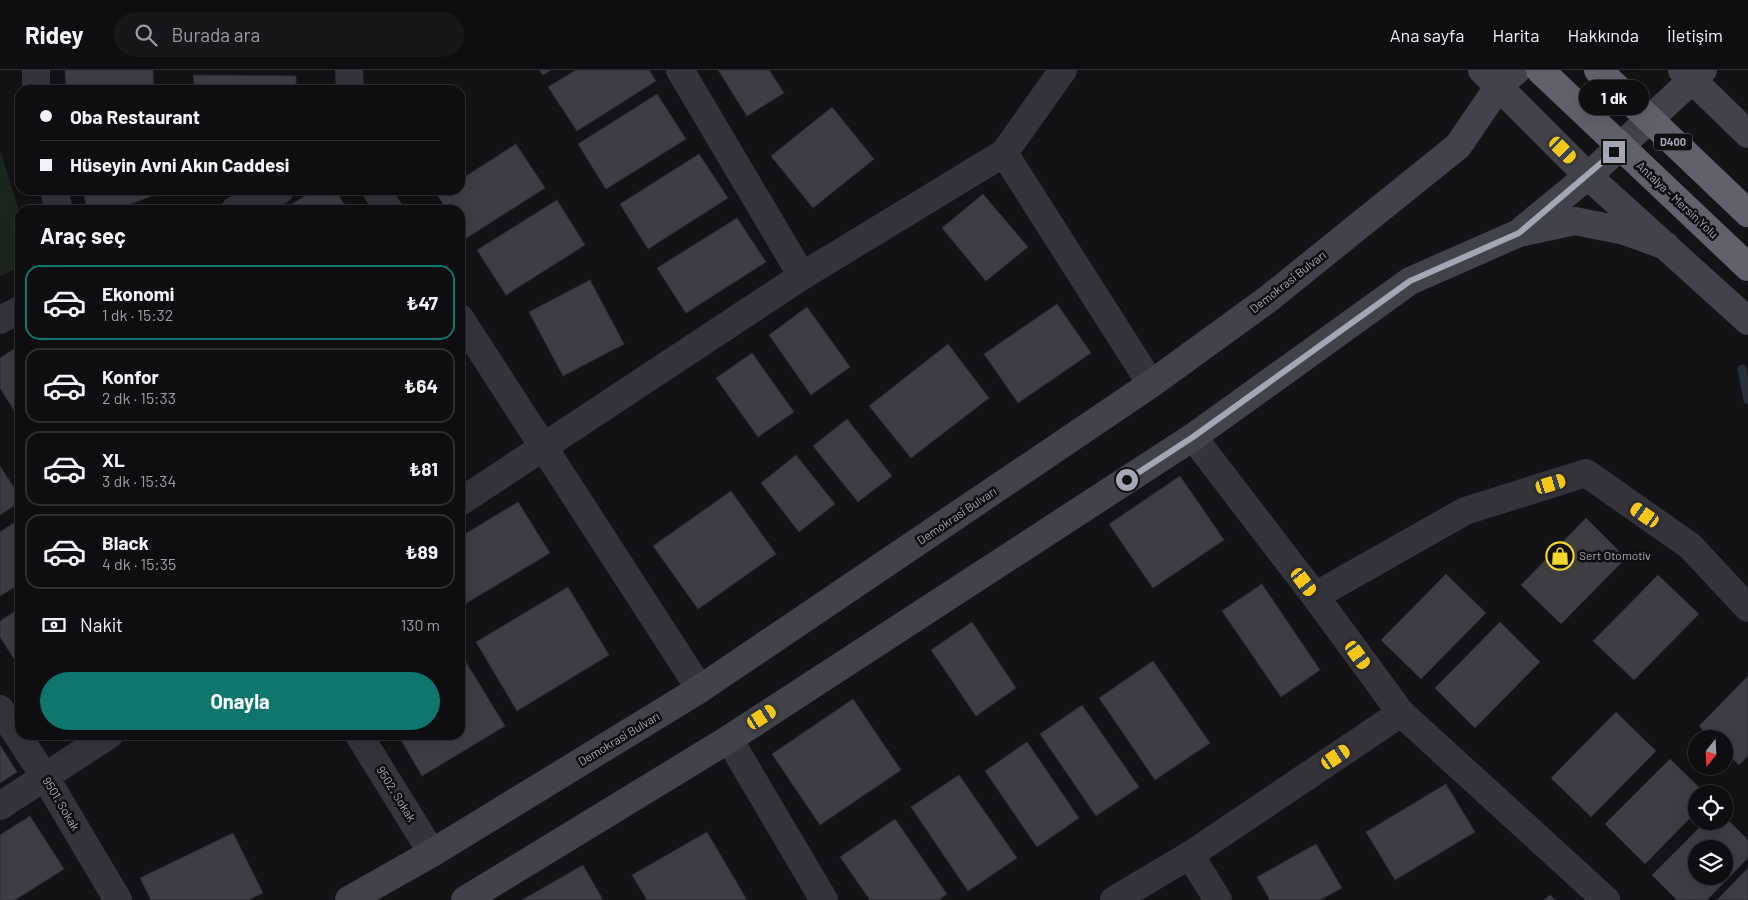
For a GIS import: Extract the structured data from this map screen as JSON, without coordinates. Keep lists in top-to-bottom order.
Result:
{
  "streets": {
    "highway": ["D400", "Antalya - Mersin Yolu"],
    "main road": ["Demokrasi Bulvarı"],
    "street": ["9502. Sokak", "9501. Sokak"]
  },
  "crossings": [
    ["Demokrasi Bulvarı", "9502. Sokak"]
  ],
  "places": {
    "shop": ["Sert Otomotiv"]
  },
  "north": "bottom",
  "page": {
    "header": "Ridey",
    "search": "Burada ara",
    "nav": [
      "Ana sayfa",
      "Harita",
      "Hakkında",
      "İletişim"
    ],
    "bubble": "1 dk",
    "banner": ["Oba Restaurant", "Hüseyin Avni Akın Caddesi"],
    "heading": "Araç seç",
    "list": [
      {
        "name": "Ekonomi",
        "note": "1 dk · 15:32",
        "value": "₺47"
      },
      {
        "name": "Konfor",
        "note": "2 dk · 15:33",
        "value": "₺64"
      },
      {
        "name": "XL",
        "note": "3 dk · 15:34",
        "value": "₺81"
      },
      {
        "name": "Black",
        "note": "4 dk · 15:35",
        "value": "₺89"
      }
    ],
    "pay": ["Nakit", "130 m"],
    "buttons": "Onayla"
  }
}
